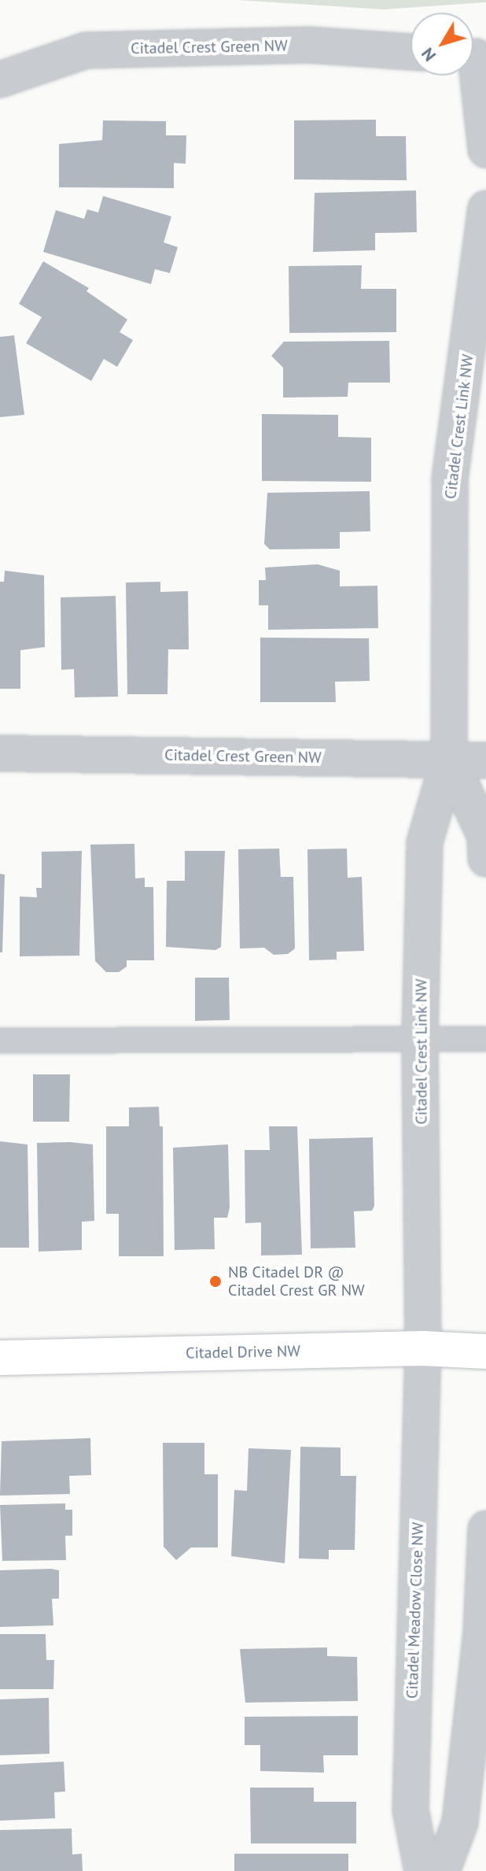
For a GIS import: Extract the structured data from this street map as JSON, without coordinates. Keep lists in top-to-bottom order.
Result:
{
  "streets": {
    "street": [
      "Citadel Crest Green NW",
      "Citadel Crest Link NW",
      "Citadel Drive NW",
      "Citadel Meadow Close NW"
    ]
  },
  "crossings": [
    ["Citadel Crest Green NW", "Citadel Crest Link NW"],
    ["Citadel Crest Link NW", "Citadel Drive NW"],
    ["Citadel Crest Link NW", "Citadel Meadow Close NW"],
    ["Citadel Drive NW", "Citadel Meadow Close NW"]
  ],
  "places": ["NB Citadel DR @ Citadel Crest GR NW"],
  "north": "bottom left"
}
